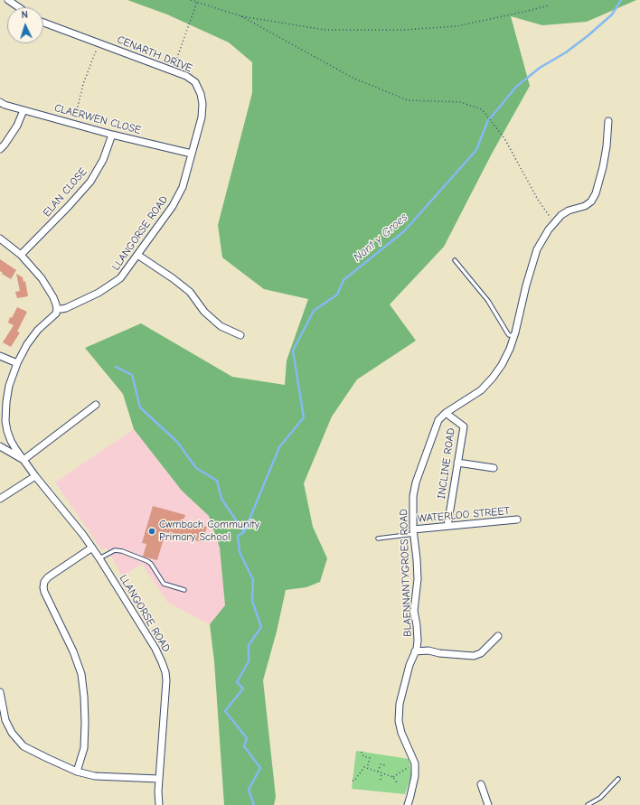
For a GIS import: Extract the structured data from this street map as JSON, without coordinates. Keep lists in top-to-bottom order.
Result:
{
  "streets": {
    "street": [
      "CENARTH DRIVE",
      "CLAERWEN CLOSE",
      "ELAN CLOSE",
      "LLANGORSE ROAD",
      "INCLINE ROAD",
      "WATERLOO STREET",
      "BLAENNANTYGROES ROAD"
    ]
  },
  "crossings": [
    ["CENARTH DRIVE", "CLAERWEN CLOSE"],
    ["CENARTH DRIVE", "LLANGORSE ROAD"],
    ["CLAERWEN CLOSE", "ELAN CLOSE"],
    ["CLAERWEN CLOSE", "LLANGORSE ROAD"],
    ["INCLINE ROAD", "WATERLOO STREET"],
    ["INCLINE ROAD", "BLAENNANTYGROES ROAD"],
    ["WATERLOO STREET", "BLAENNANTYGROES ROAD"]
  ],
  "water": ["Nant y Groes"],
  "places": ["Cwmbach Community Primary School"],
  "north": "top"
}
